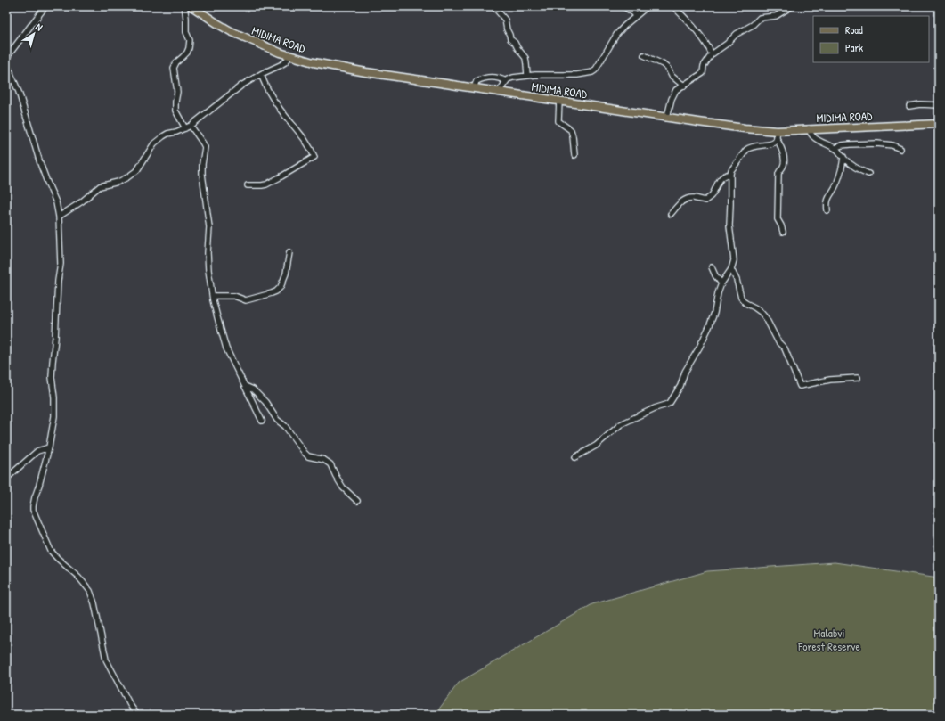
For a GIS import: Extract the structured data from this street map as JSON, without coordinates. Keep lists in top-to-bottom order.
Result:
{
  "streets": {
    "main road": ["MIDIMA ROAD"]
  },
  "parks": ["Malabvi Forest Reserve"],
  "legend": ["Road", "Park"],
  "north": "top right"
}
